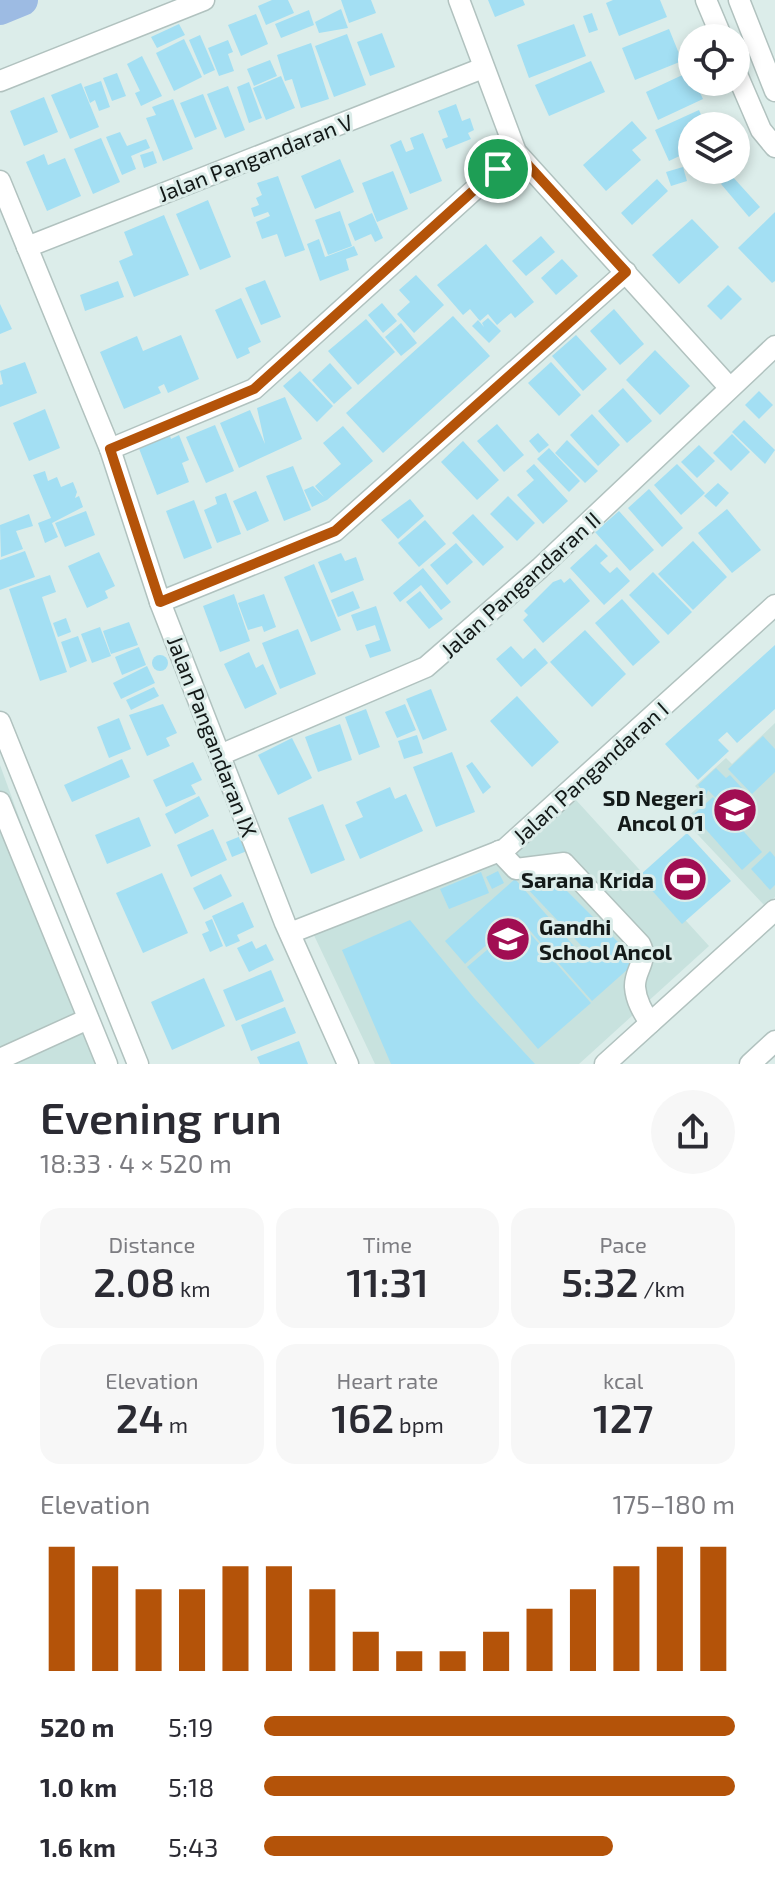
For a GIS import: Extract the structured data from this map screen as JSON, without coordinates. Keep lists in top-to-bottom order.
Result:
{
  "streets": {
    "street": [
      "Jalan Pangandaran V",
      "Jalan Pangandaran II",
      "Jalan Pangandaran IX",
      "Jalan Pangandaran I"
    ]
  },
  "crossings": [
    ["Jalan Pangandaran V", "Jalan Pangandaran IX"],
    ["Jalan Pangandaran II", "Jalan Pangandaran IX"],
    ["Jalan Pangandaran IX", "Jalan Pangandaran I"]
  ],
  "places": {
    "school or university": ["SD Negeri Ancol 01", "Gandhi School Ancol"],
    "sports": ["Sarana Krida"]
  },
  "page": {
    "heading": ["Evening run", "18:33 · 4 × 520 m"],
    "stats": [
      ["Distance", "2.08 km"],
      ["Time", "11:31"],
      ["Pace", "5:32 /km"],
      ["Elevation", "24 m"],
      ["Heart rate", "162 bpm"],
      ["kcal", "127"]
    ],
    "chart": ["Elevation", "175–180 m"],
    "list": [
      {
        "name": "520 m",
        "note": "5:19"
      },
      {
        "name": "1.0 km",
        "note": "5:18"
      },
      {
        "name": "1.6 km",
        "note": "5:43"
      }
    ]
  }
}
